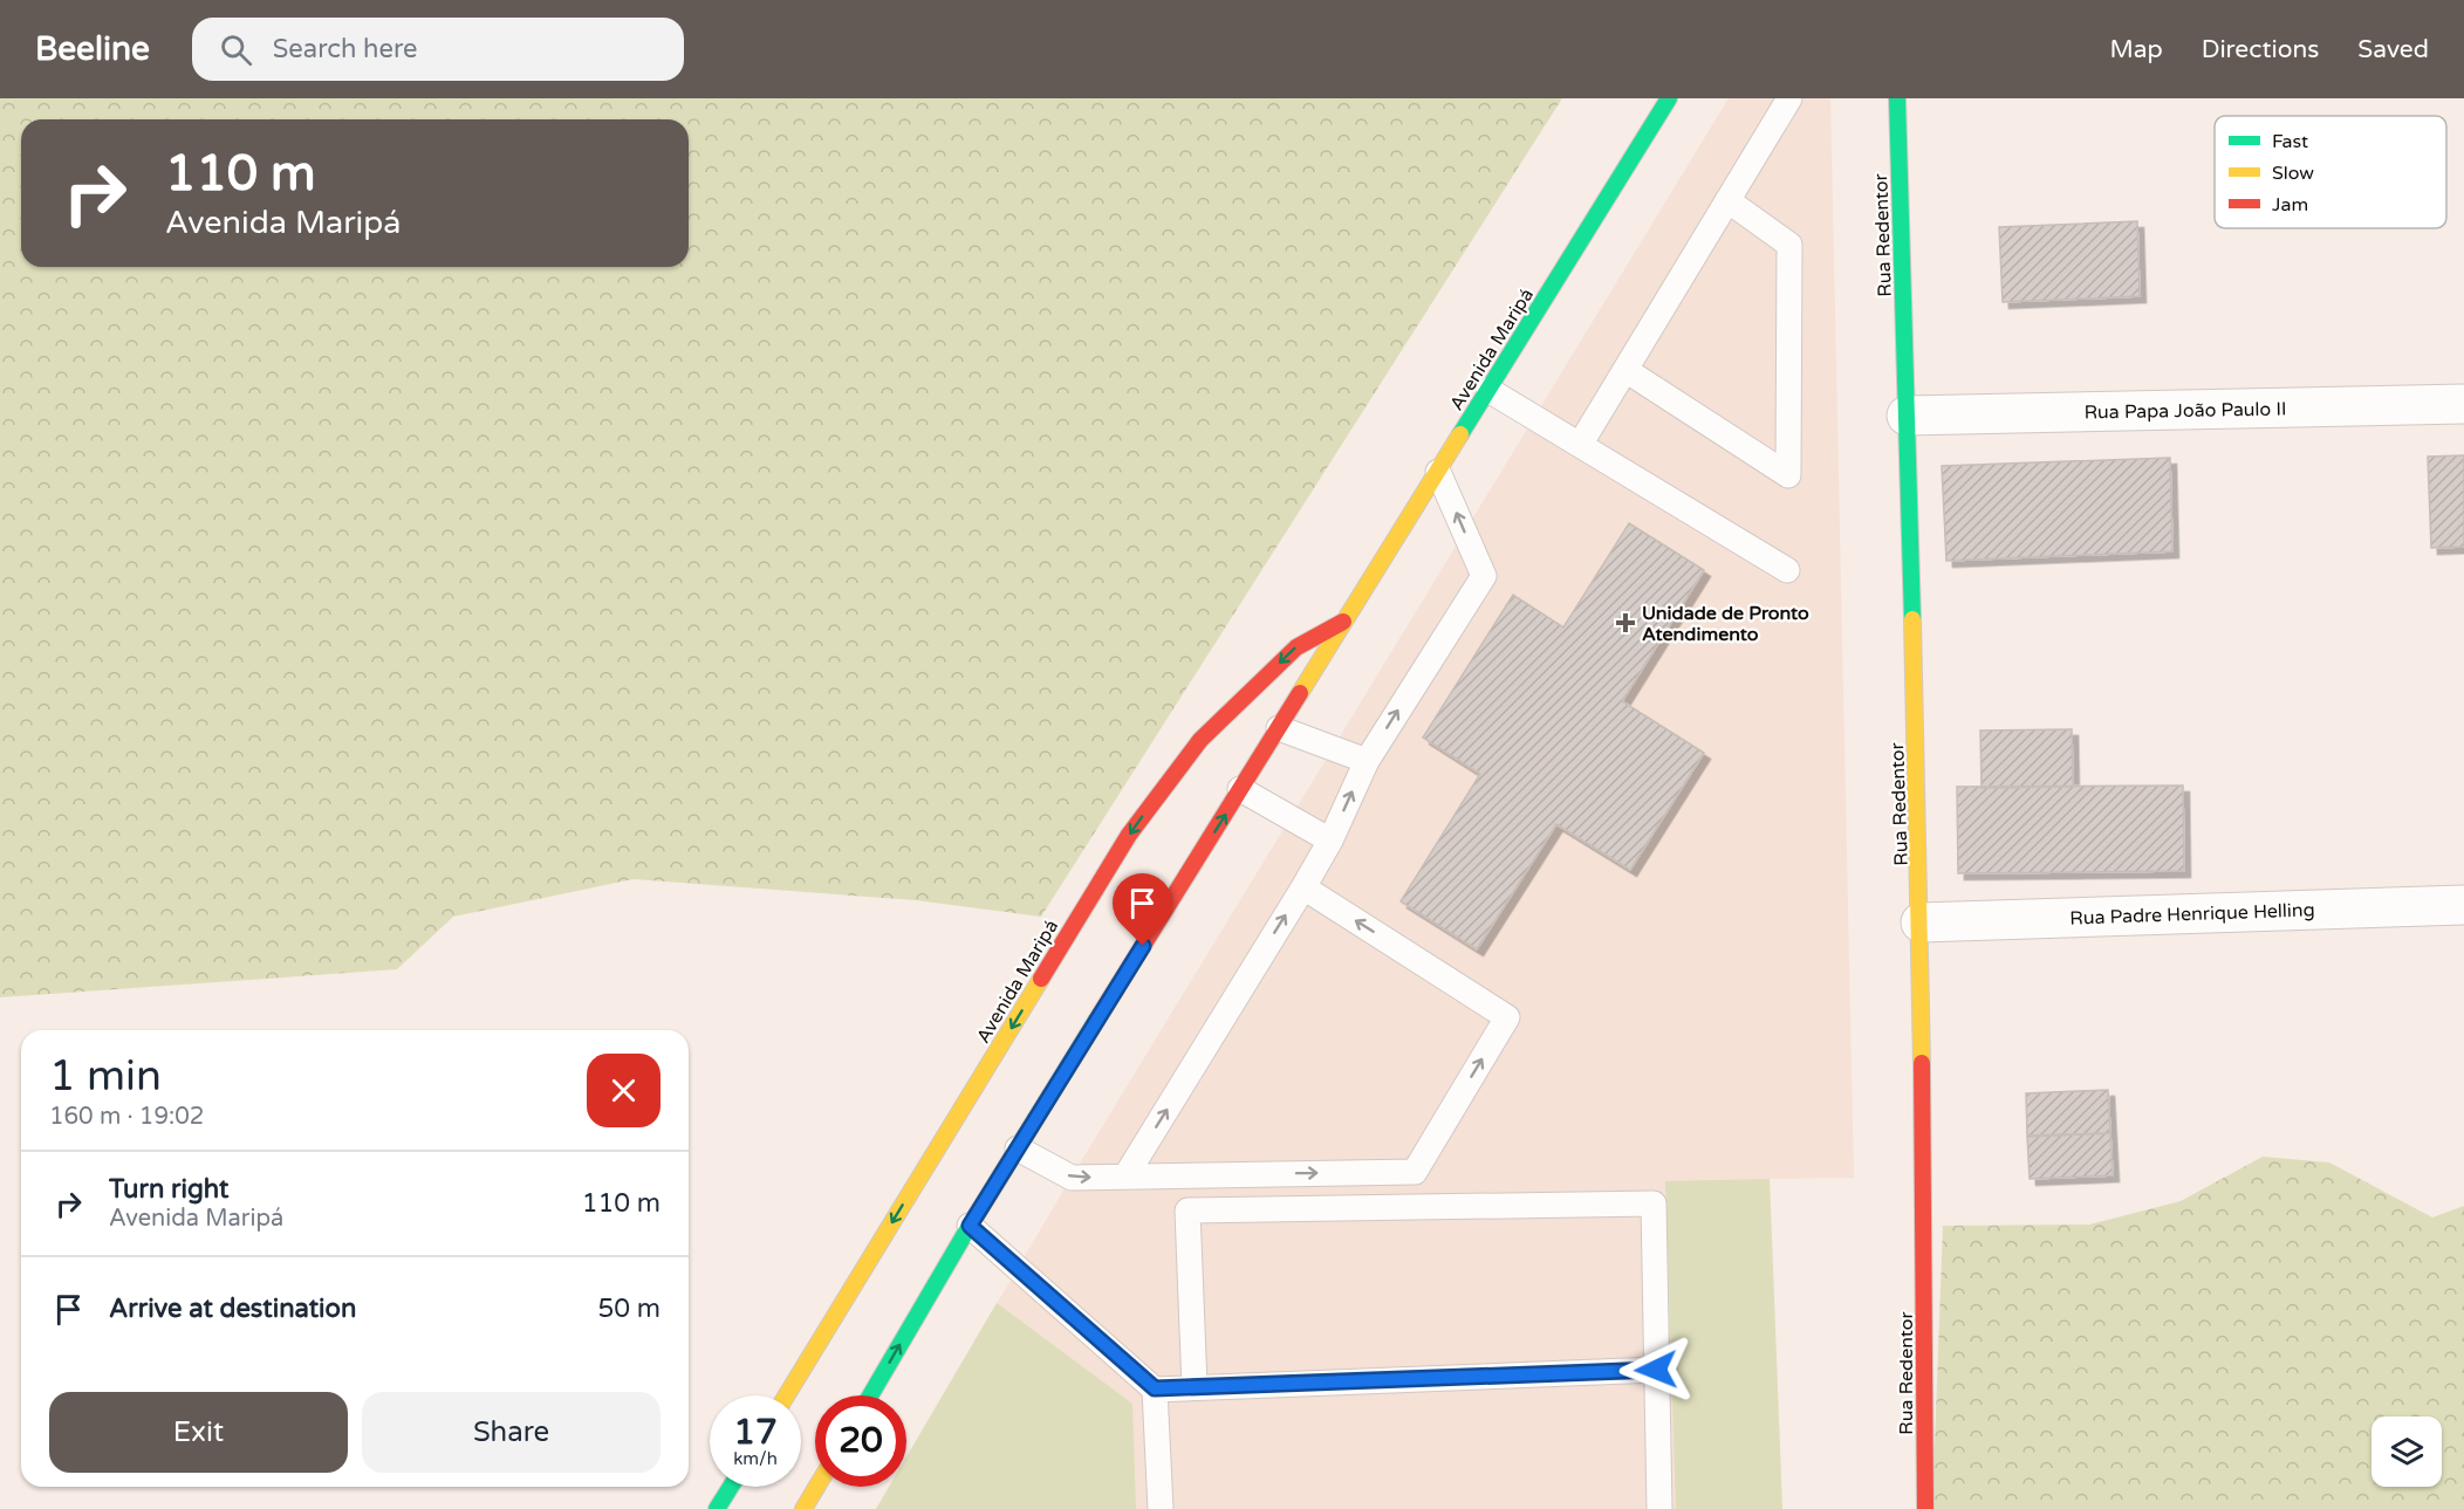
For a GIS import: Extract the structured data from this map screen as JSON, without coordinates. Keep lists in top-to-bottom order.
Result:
{
  "streets": {
    "main road": ["Rua Redentor", "Avenida Maripá"],
    "street": ["Rua Papa João Paulo II", "Rua Padre Henrique Helling"]
  },
  "crossings": [
    ["Rua Redentor", "Rua Papa João Paulo II"],
    ["Rua Redentor", "Rua Padre Henrique Helling"]
  ],
  "places": {
    "health": ["Unidade de Pronto Atendimento"]
  },
  "legend": ["Fast", "Slow", "Jam"],
  "page": {
    "header": "Beeline",
    "search": "Search here",
    "nav": ["Map", "Directions", "Saved"],
    "turn": ["110 m", "Avenida Maripá"],
    "heading": ["1 min", "160 m · 19:02"],
    "list": [
      {
        "name": "Turn right",
        "note": "Avenida Maripá",
        "value": "110 m"
      },
      {
        "name": "Arrive at destination",
        "value": "50 m"
      }
    ],
    "buttons": ["Exit", "Share"],
    "speed": "17 km/h",
    "limit": "20"
  }
}
